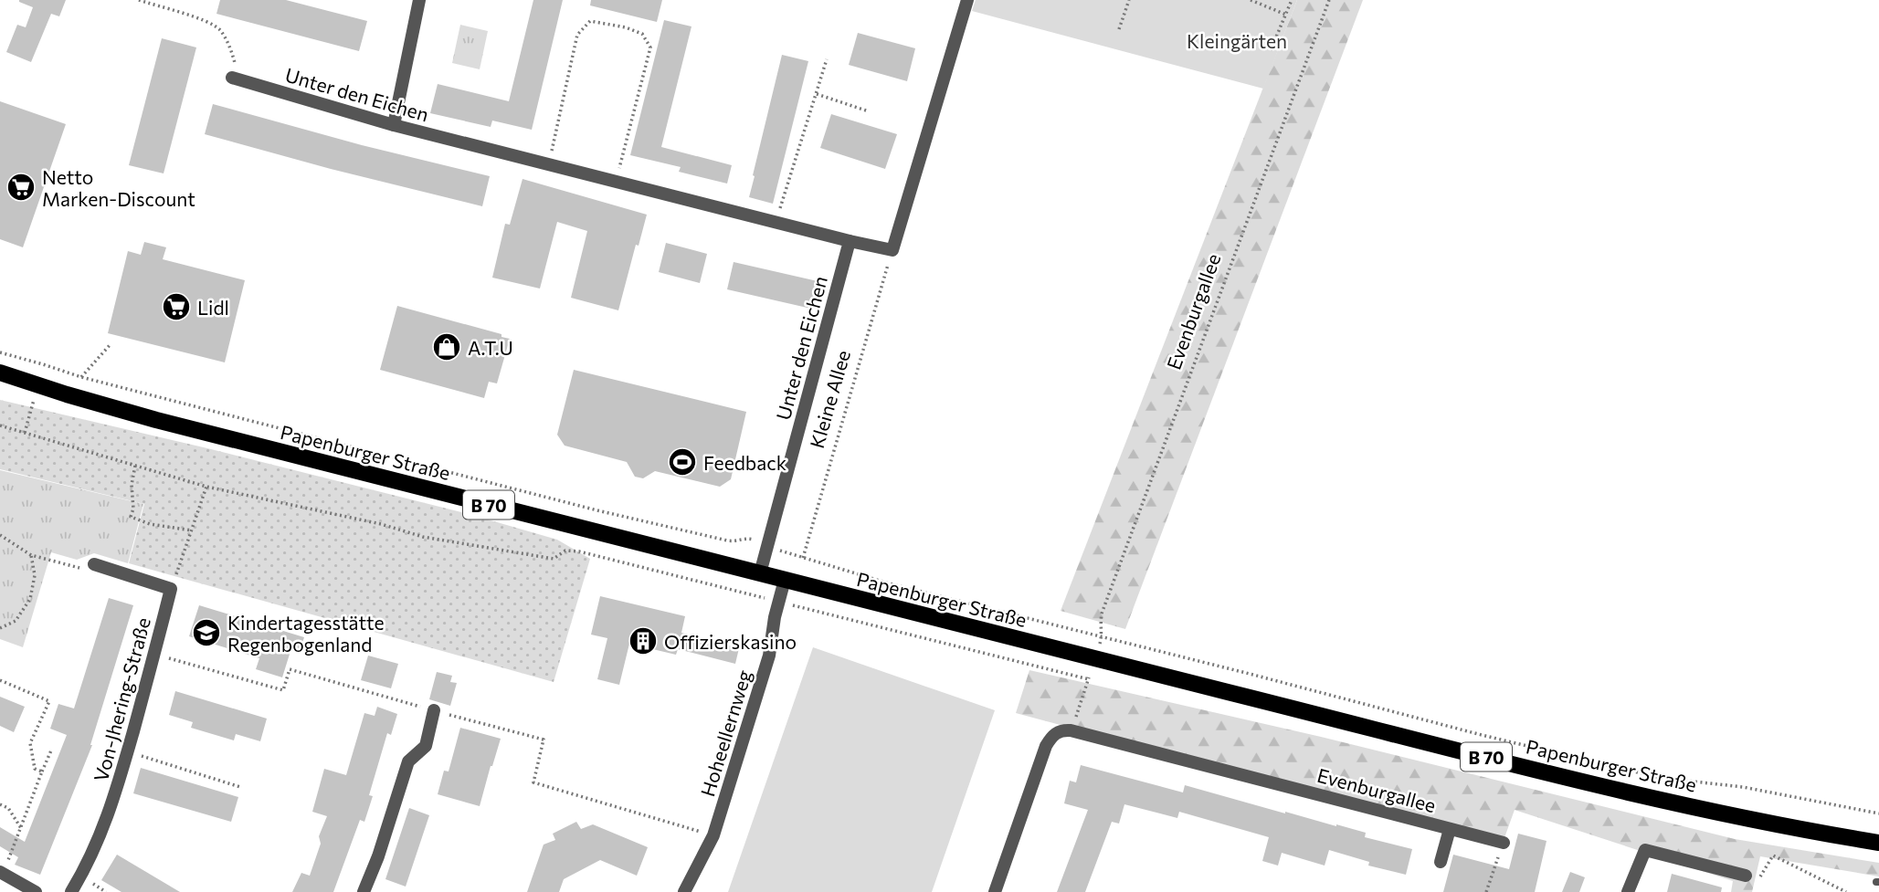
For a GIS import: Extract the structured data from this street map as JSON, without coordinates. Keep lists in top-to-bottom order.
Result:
{
  "streets": {
    "main road": ["Papenburger Straße", "B 70"],
    "street": [
      "Unter den Eichen",
      "Evenburgallee",
      "Von-Jhering-Straße",
      "Hoheellernweg"
    ],
    "path": ["Kleine Allee"]
  },
  "crossings": [
    ["Unter den Eichen", "Papenburger Straße"],
    ["Evenburgallee", "Kleine Allee"],
    ["Papenburger Straße", "Hoheellernweg"]
  ],
  "parks": ["Kleingärten"],
  "places": {
    "supermarket": ["Netto Marken-Discount", "Lidl"],
    "shop": ["A.T.U"],
    "sports": ["Feedback"],
    "school or university": ["Kindertagesstätte Regenbogenland"],
    "building": ["Offizierskasino"]
  }
}
